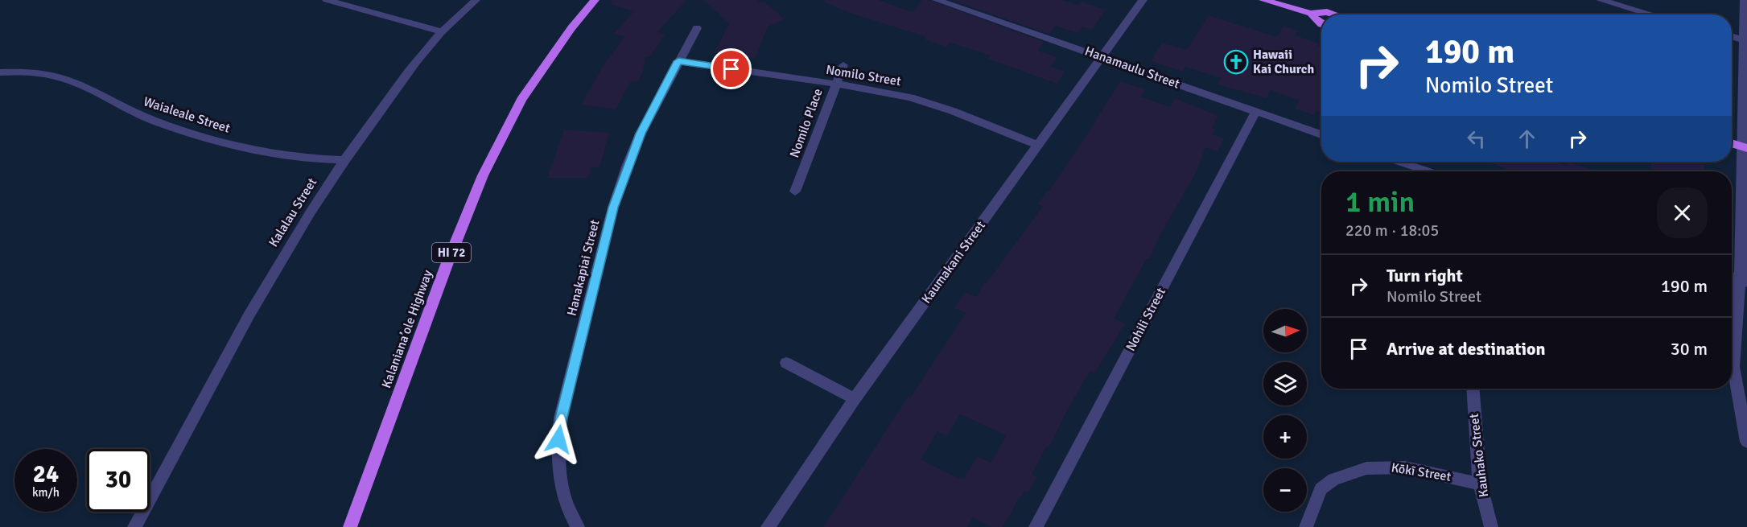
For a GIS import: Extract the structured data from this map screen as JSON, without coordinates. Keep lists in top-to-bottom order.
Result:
{
  "streets": {
    "main road": ["HI 72", "Kalaniana’ole Highway"],
    "street": [
      "Hanamaulu Street",
      "Nomilo Street",
      "Waialeale Street",
      "Nomilo Place",
      "Kalalau Street",
      "Kaumakani Street",
      "Hanakapiai Street",
      "Nohili Street",
      "Kauhako Street",
      "Kōkī Street"
    ]
  },
  "crossings": [
    ["Hanamaulu Street", "Kaumakani Street"],
    ["Hanamaulu Street", "Nohili Street"],
    ["Nomilo Street", "Nomilo Place"],
    ["Nomilo Street", "Kaumakani Street"],
    ["Nomilo Street", "Hanakapiai Street"],
    ["Waialeale Street", "Kalalau Street"],
    ["Kauhako Street", "Kōkī Street"]
  ],
  "places": {
    "church": ["Hawaii Kai Church"]
  },
  "north": "right",
  "page": {
    "turn": ["190 m", "Nomilo Street"],
    "heading": ["1 min", "220 m · 18:05"],
    "list": [
      {
        "name": "Turn right",
        "note": "Nomilo Street",
        "value": "190 m"
      },
      {
        "name": "Arrive at destination",
        "value": "30 m"
      }
    ],
    "map_buttons": ["+", "−"],
    "speed": "24 km/h",
    "limit": "30"
  }
}
